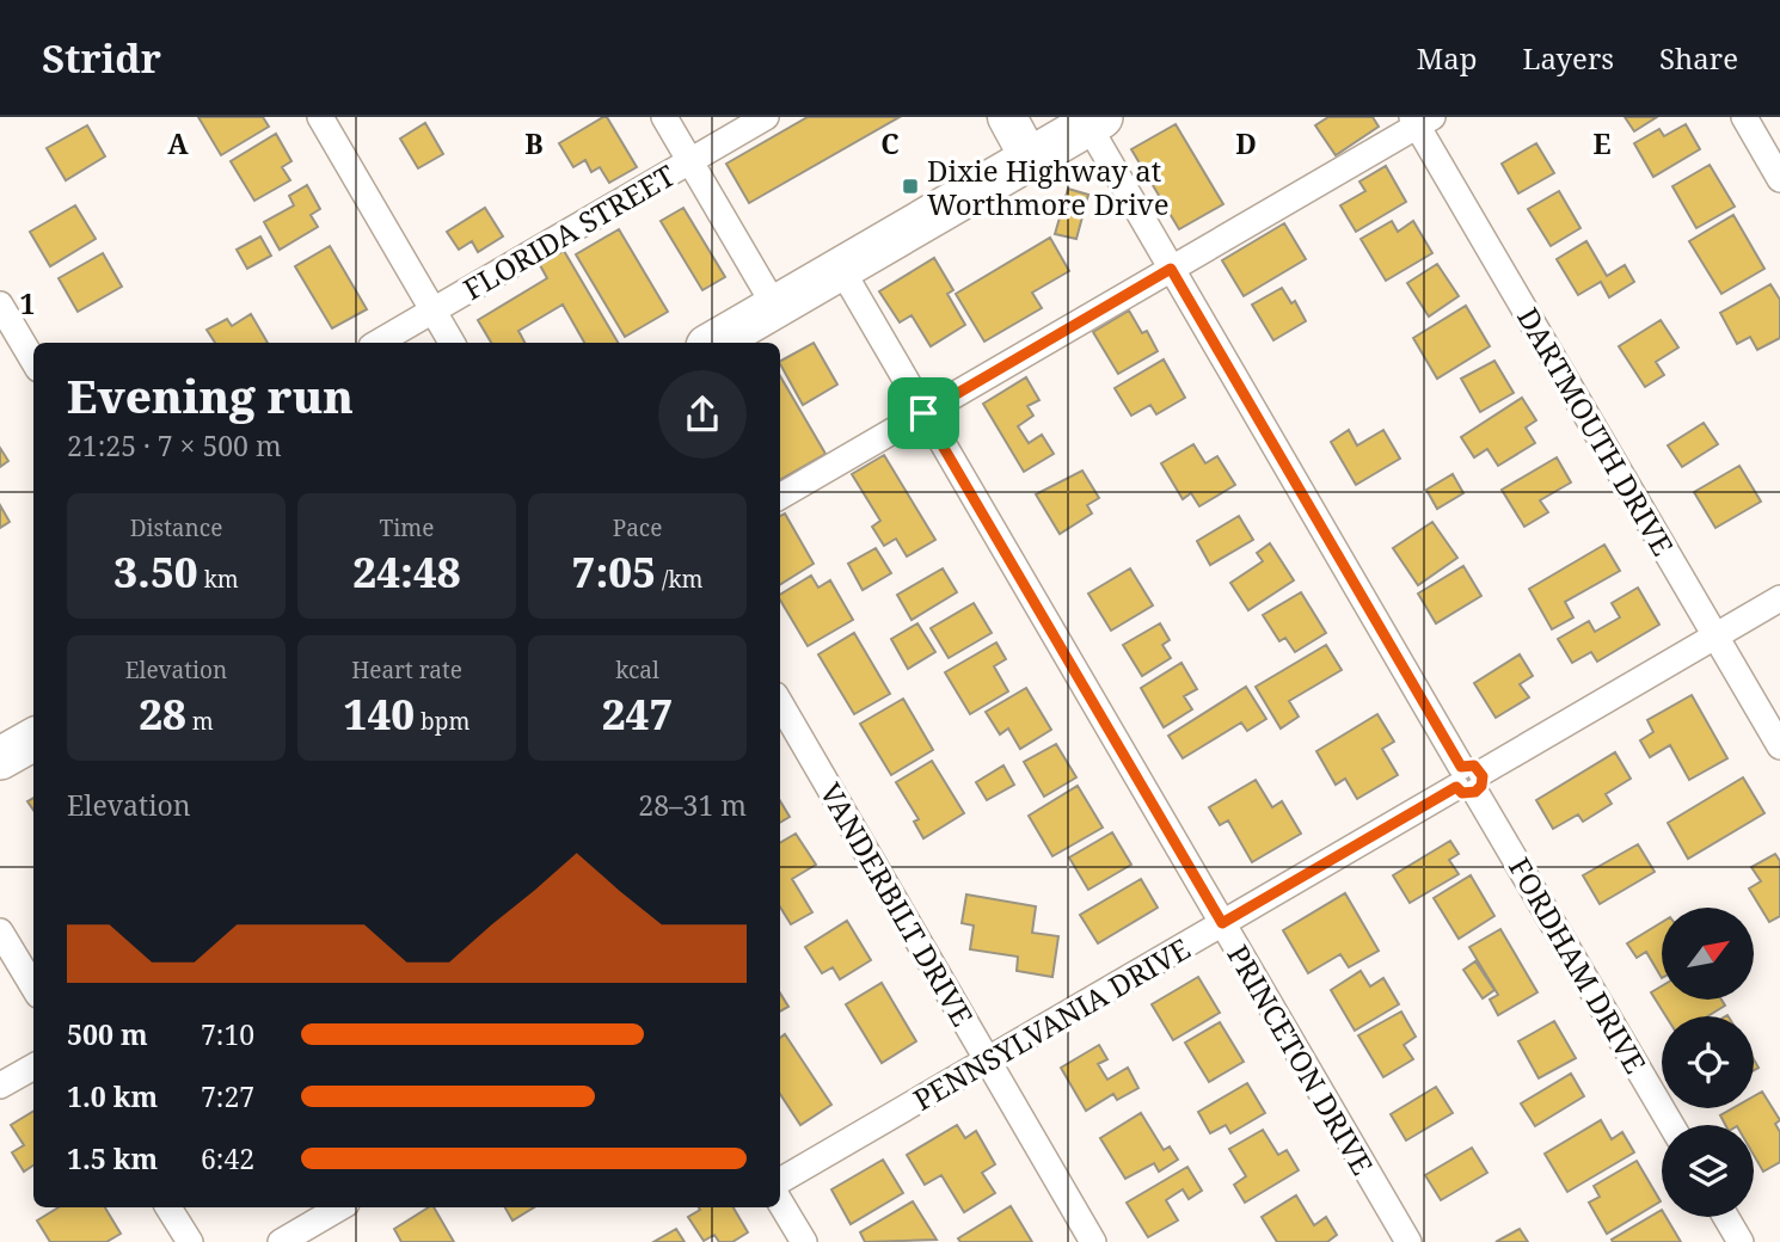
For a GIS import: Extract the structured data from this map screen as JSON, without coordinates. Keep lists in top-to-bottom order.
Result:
{
  "streets": {
    "street": [
      "FLORIDA STREET",
      "DARTMOUTH DRIVE",
      "VANDERBILT DRIVE",
      "FORDHAM DRIVE",
      "PENNSYLVANIA DRIVE",
      "PRINCETON DRIVE"
    ]
  },
  "crossings": [
    ["DARTMOUTH DRIVE", "PENNSYLVANIA DRIVE"],
    ["VANDERBILT DRIVE", "PENNSYLVANIA DRIVE"],
    ["FORDHAM DRIVE", "PENNSYLVANIA DRIVE"],
    ["PENNSYLVANIA DRIVE", "PRINCETON DRIVE"]
  ],
  "places": {
    "transit": ["Dixie Highway at Worthmore Drive"]
  },
  "north": "top right",
  "page": {
    "header": "Stridr",
    "nav": ["Map", "Layers", "Share"],
    "heading": ["Evening run", "21:25 · 7 × 500 m"],
    "stats": [
      ["Distance", "3.50 km"],
      ["Time", "24:48"],
      ["Pace", "7:05 /km"],
      ["Elevation", "28 m"],
      ["Heart rate", "140 bpm"],
      ["kcal", "247"]
    ],
    "chart": ["Elevation", "28–31 m"],
    "list": [
      {
        "name": "500 m",
        "note": "7:10"
      },
      {
        "name": "1.0 km",
        "note": "7:27"
      },
      {
        "name": "1.5 km",
        "note": "6:42"
      }
    ]
  },
  "grid": {
    "columns": [
      "A",
      "B",
      "C",
      "D",
      "E"
    ],
    "rows": ["1"]
  }
}
